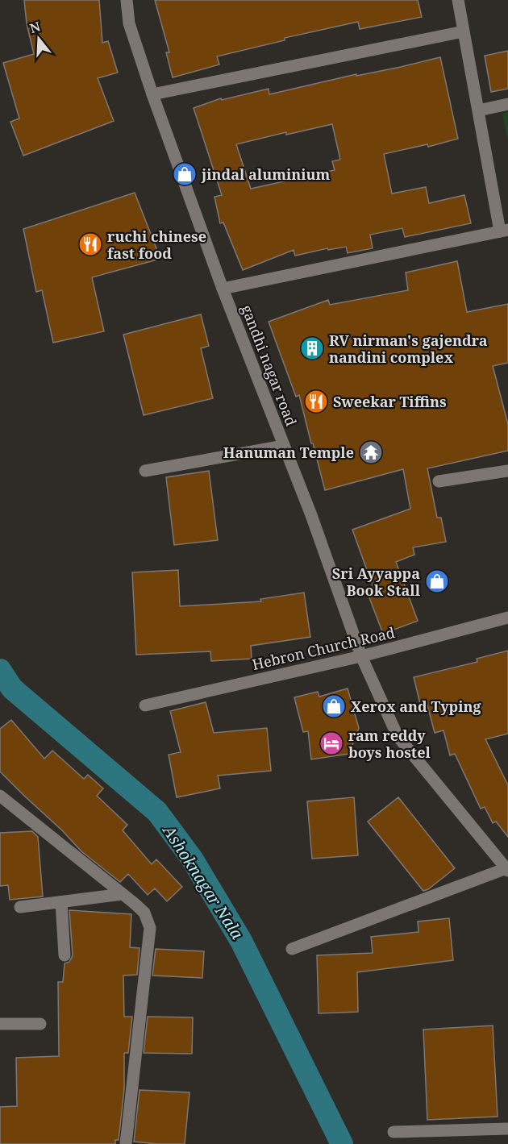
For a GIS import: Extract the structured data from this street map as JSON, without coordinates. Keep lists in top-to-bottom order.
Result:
{
  "streets": {
    "street": ["gandhi nagar road", "Hebron Church Road"]
  },
  "crossings": [
    ["gandhi nagar road", "Hebron Church Road"]
  ],
  "water": ["Ashoknagar Nala"],
  "places": {
    "shop": ["jindal aluminium", "Sri Ayyappa Book Stall", "Xerox and Typing"],
    "restaurant": ["ruchi chinese fast food", "Sweekar Tiffins"],
    "building": ["RV nirman's gajendra nandini complex"],
    "temple": ["Hanuman Temple"],
    "hotel": ["ram reddy boys hostel"]
  },
  "north": "top"
}
